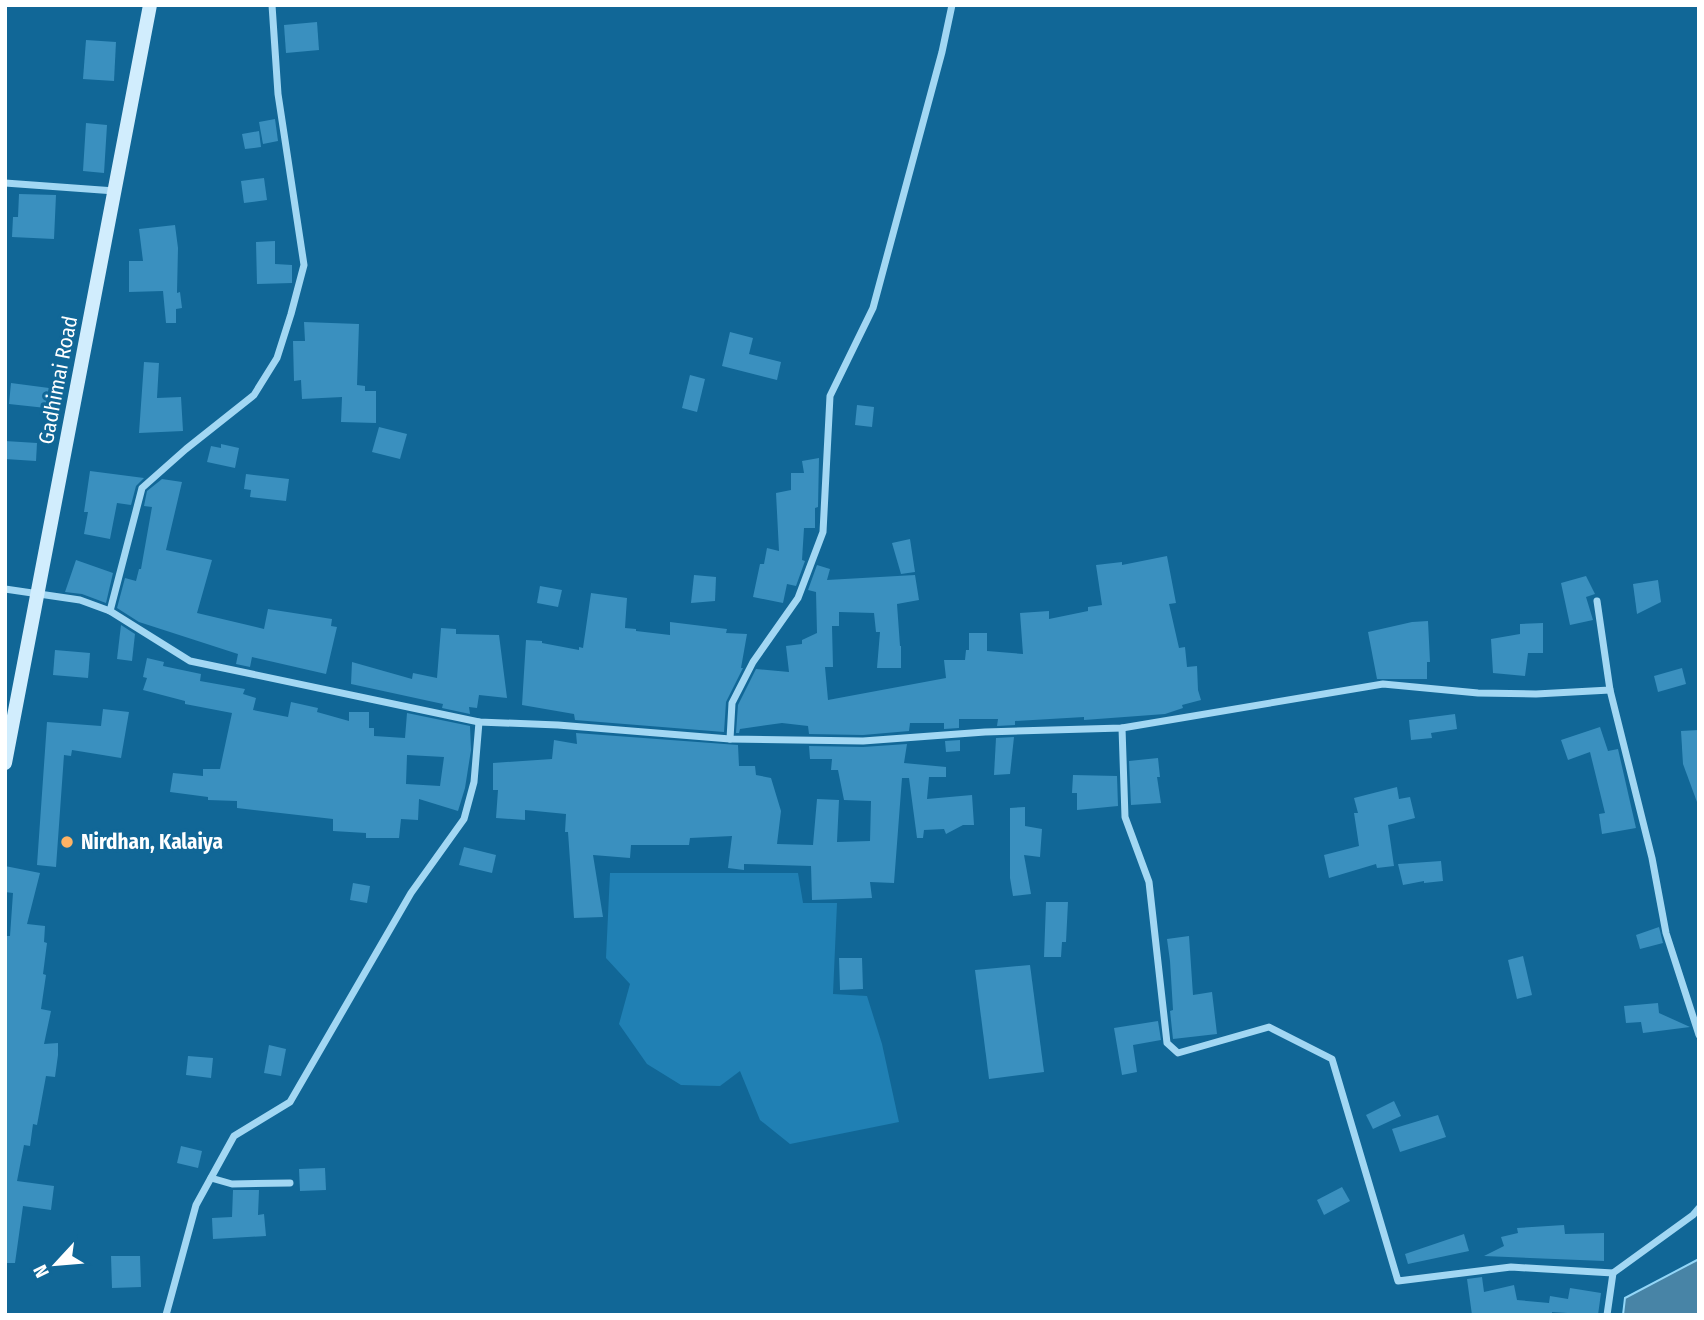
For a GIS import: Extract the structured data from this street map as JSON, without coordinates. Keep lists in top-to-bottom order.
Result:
{
  "streets": {
    "street": ["Gadhimai Road"]
  },
  "places": ["Nirdhan, Kalaiya"],
  "north": "bottom left"
}
